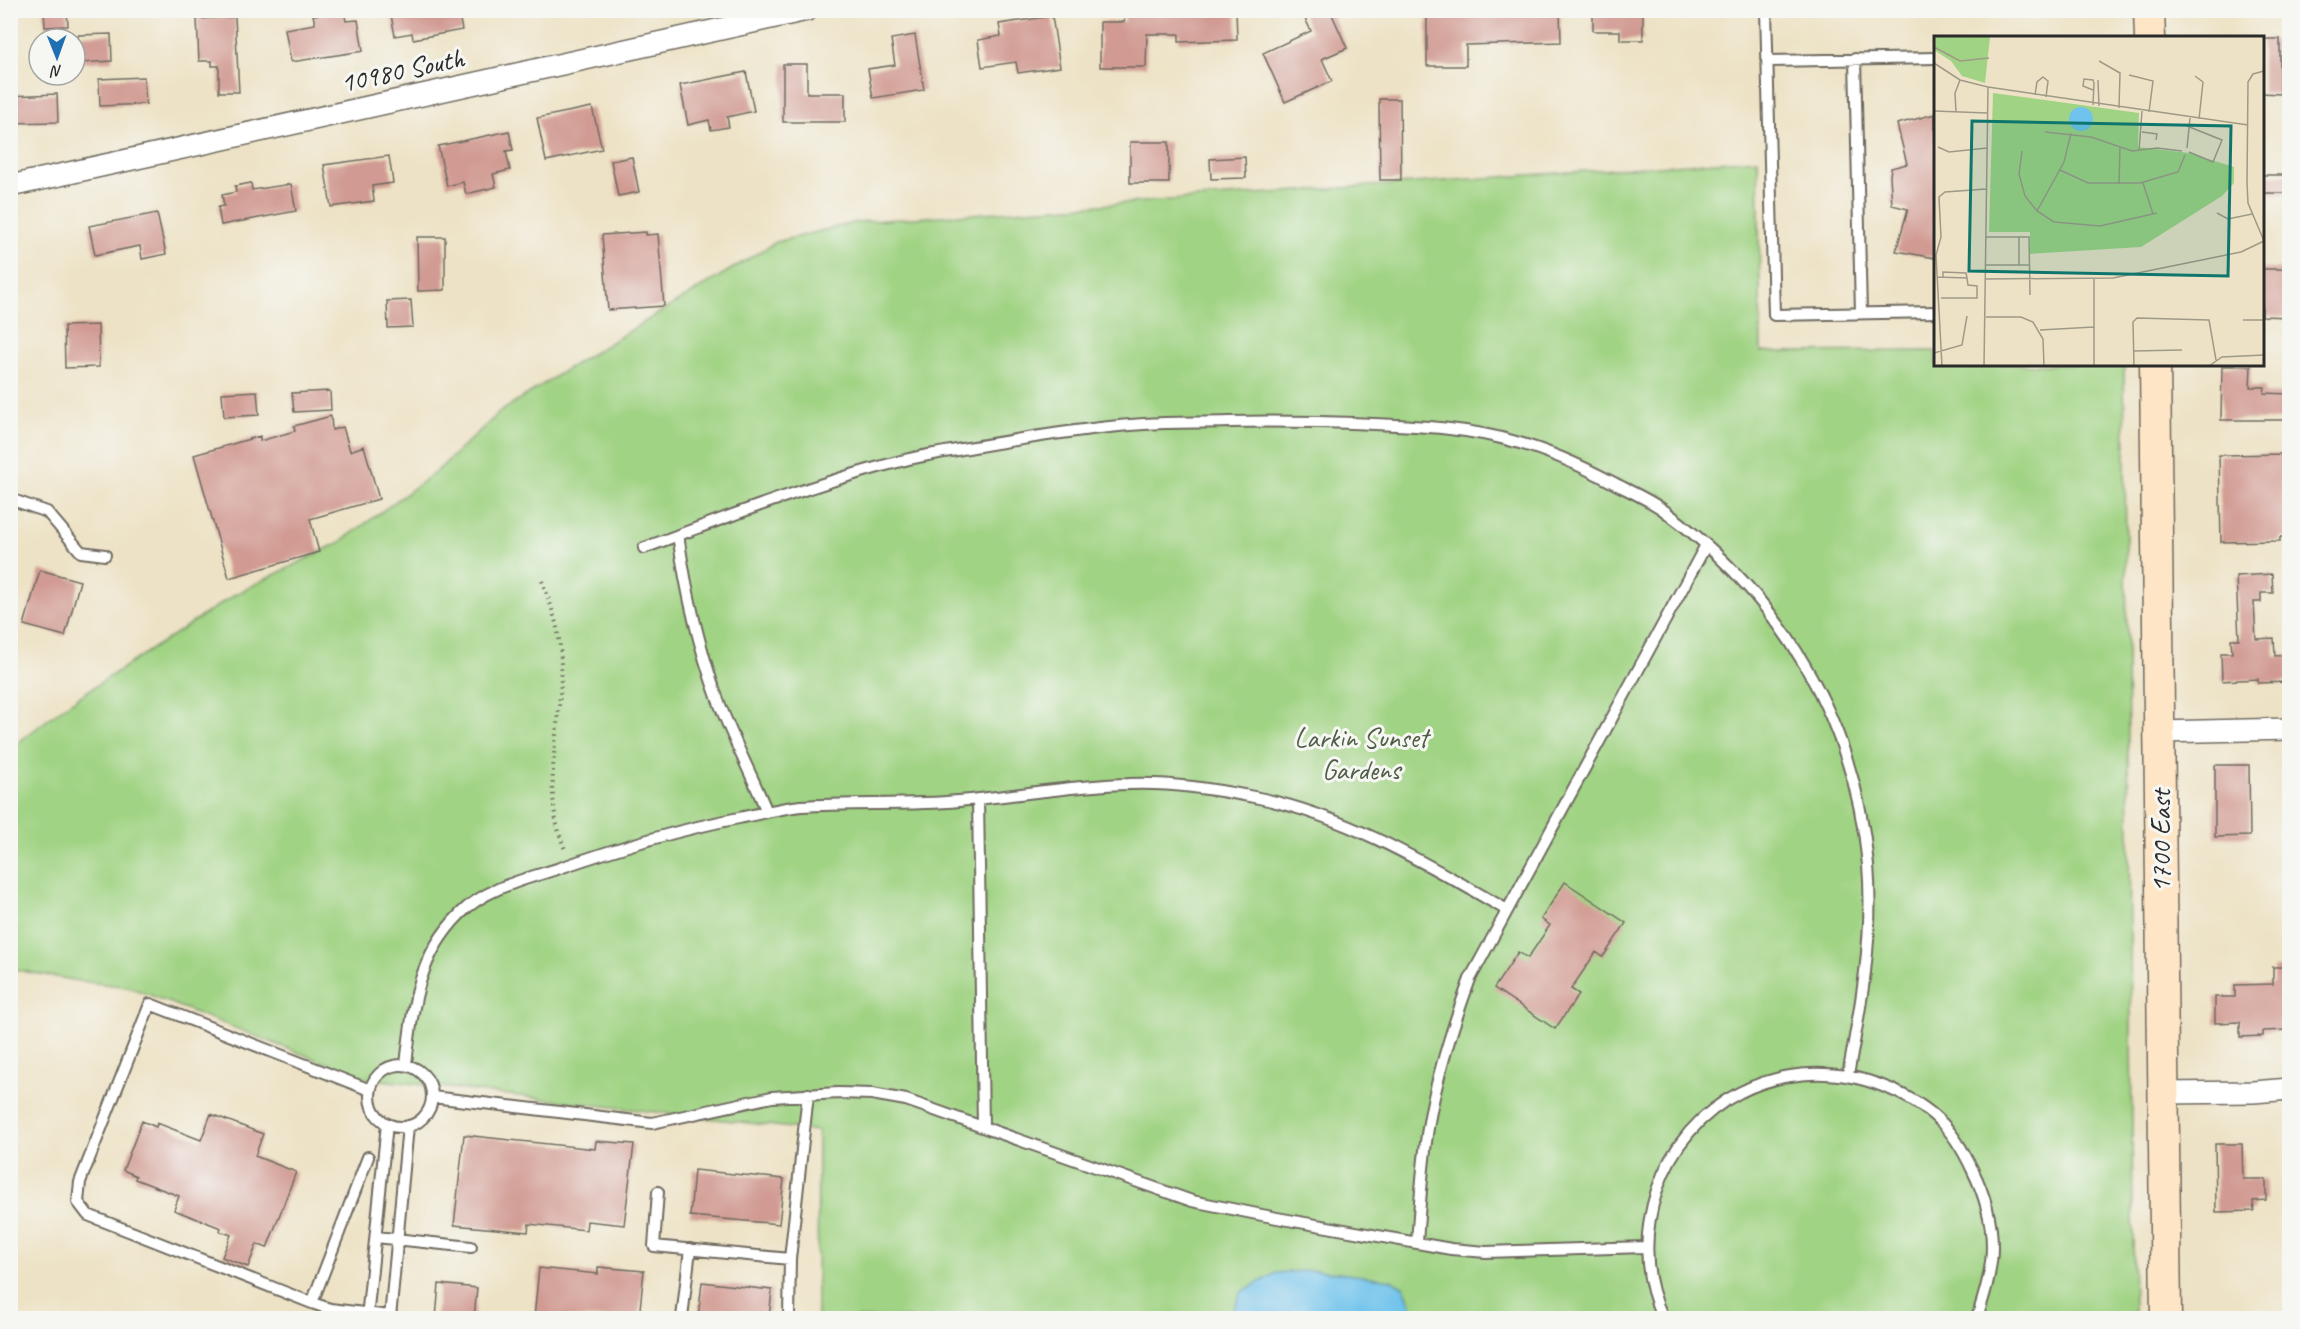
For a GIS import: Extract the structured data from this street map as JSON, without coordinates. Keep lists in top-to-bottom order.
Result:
{
  "streets": {
    "main road": ["1700 East"],
    "street": ["10980 South"]
  },
  "parks": ["Larkin Sunset Gardens"],
  "north": "bottom"
}
